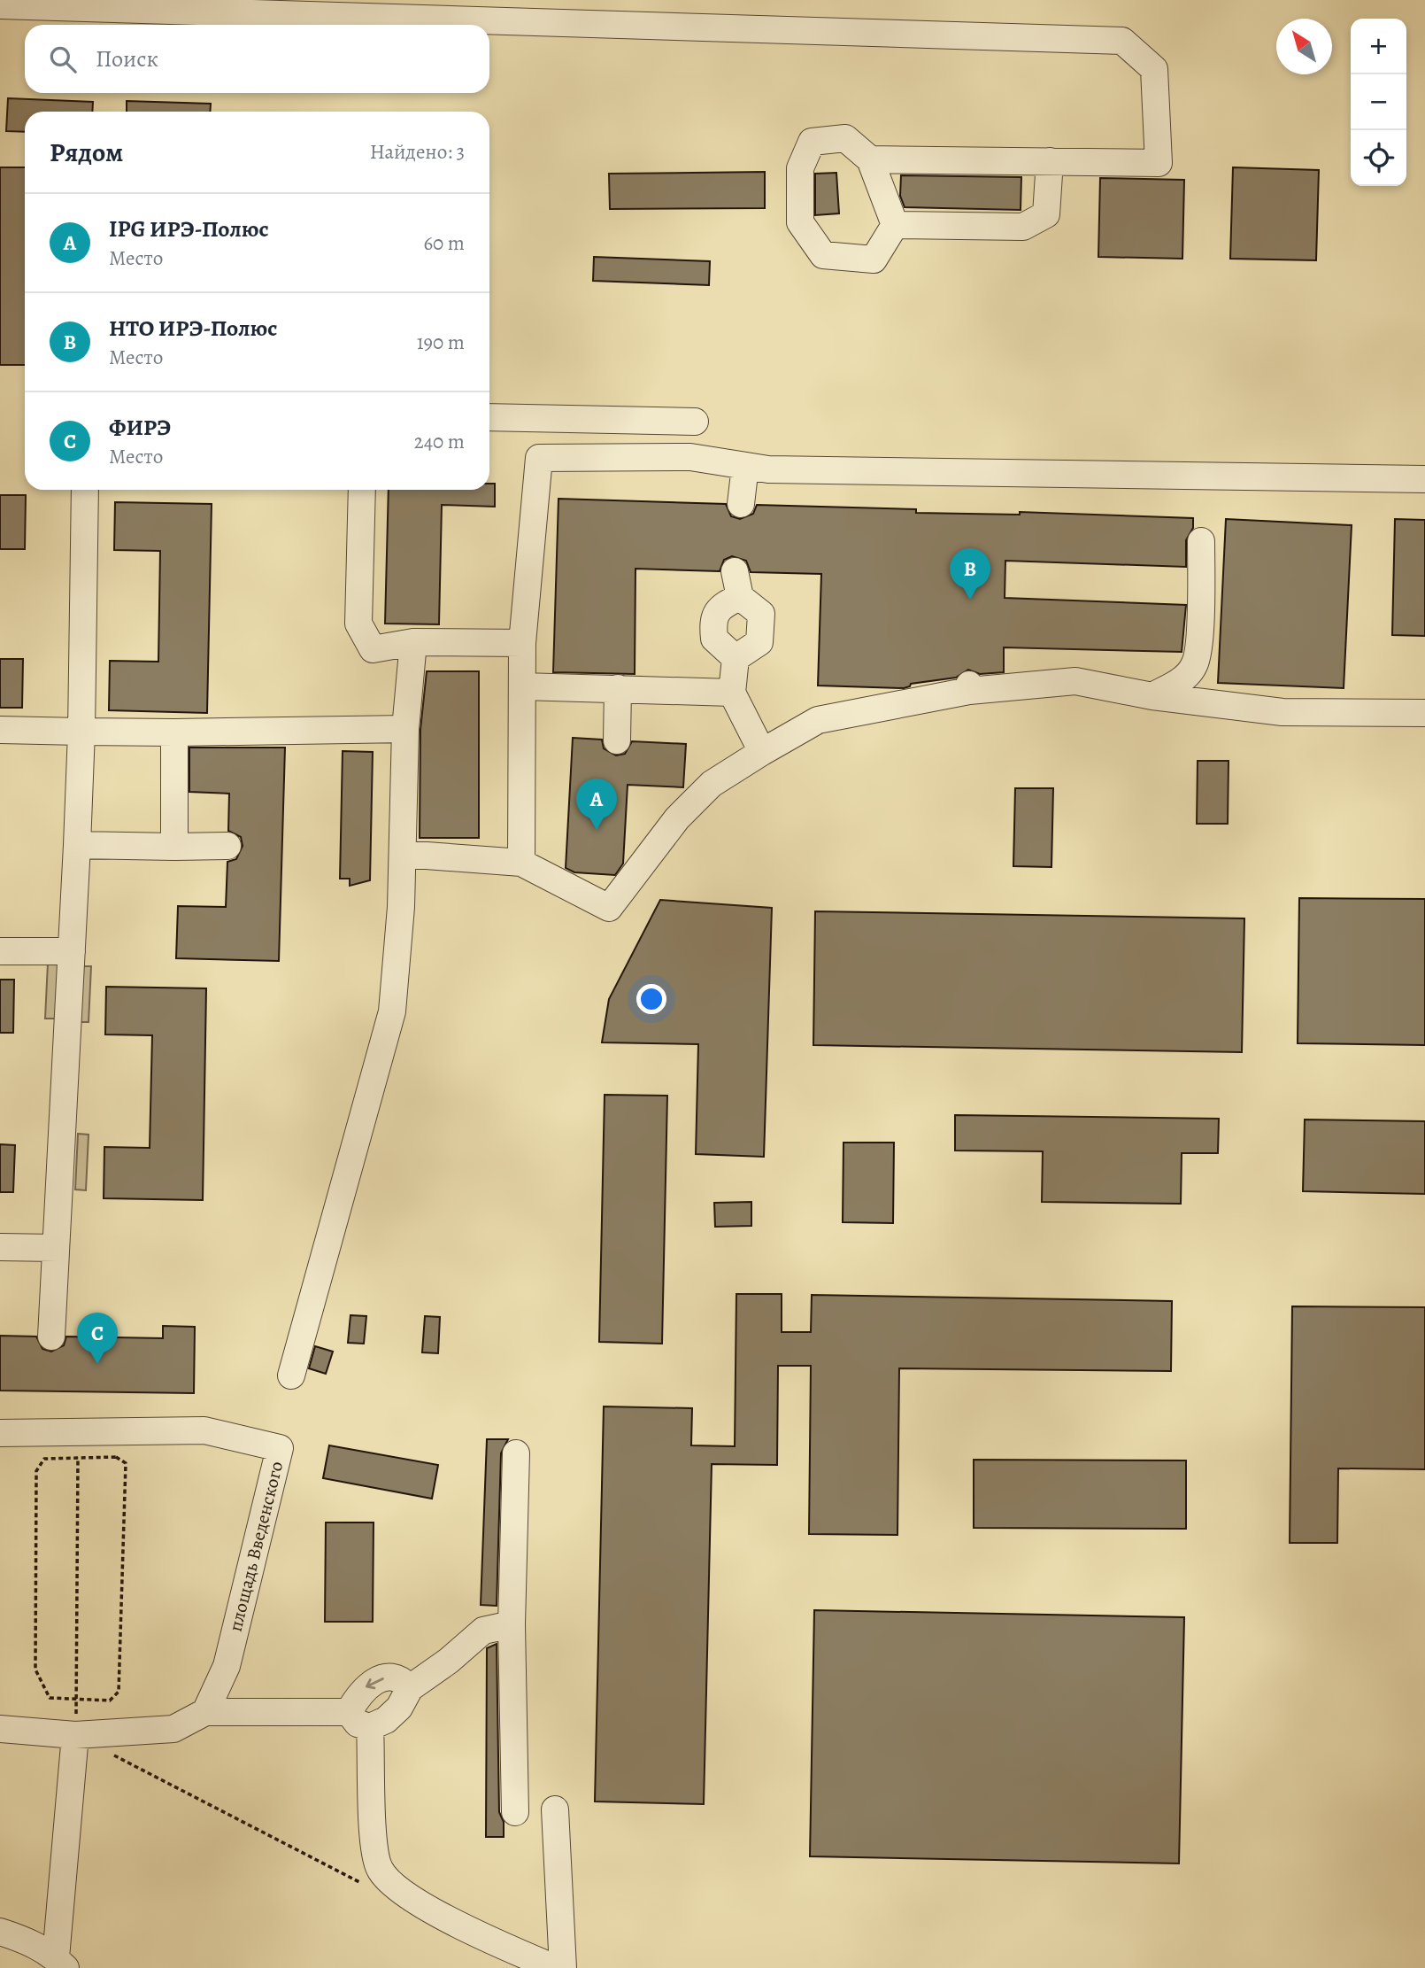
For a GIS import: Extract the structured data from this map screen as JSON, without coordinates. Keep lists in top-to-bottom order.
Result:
{
  "streets": {
    "street": ["площадь Введенского"]
  },
  "north": "top left",
  "page": {
    "map_buttons": ["+", "−"],
    "search": "Поиск",
    "heading": ["Рядом", "Найдено: 3"],
    "list": [
      {
        "mark": "A",
        "name": "IPG ИРЭ-Полюс",
        "note": "Место",
        "value": "60 m"
      },
      {
        "mark": "B",
        "name": "НТО ИРЭ-Полюс",
        "note": "Место",
        "value": "190 m"
      },
      {
        "mark": "C",
        "name": "ФИРЭ",
        "note": "Место",
        "value": "240 m"
      }
    ],
    "pins": ["B", "A", "C"]
  }
}
